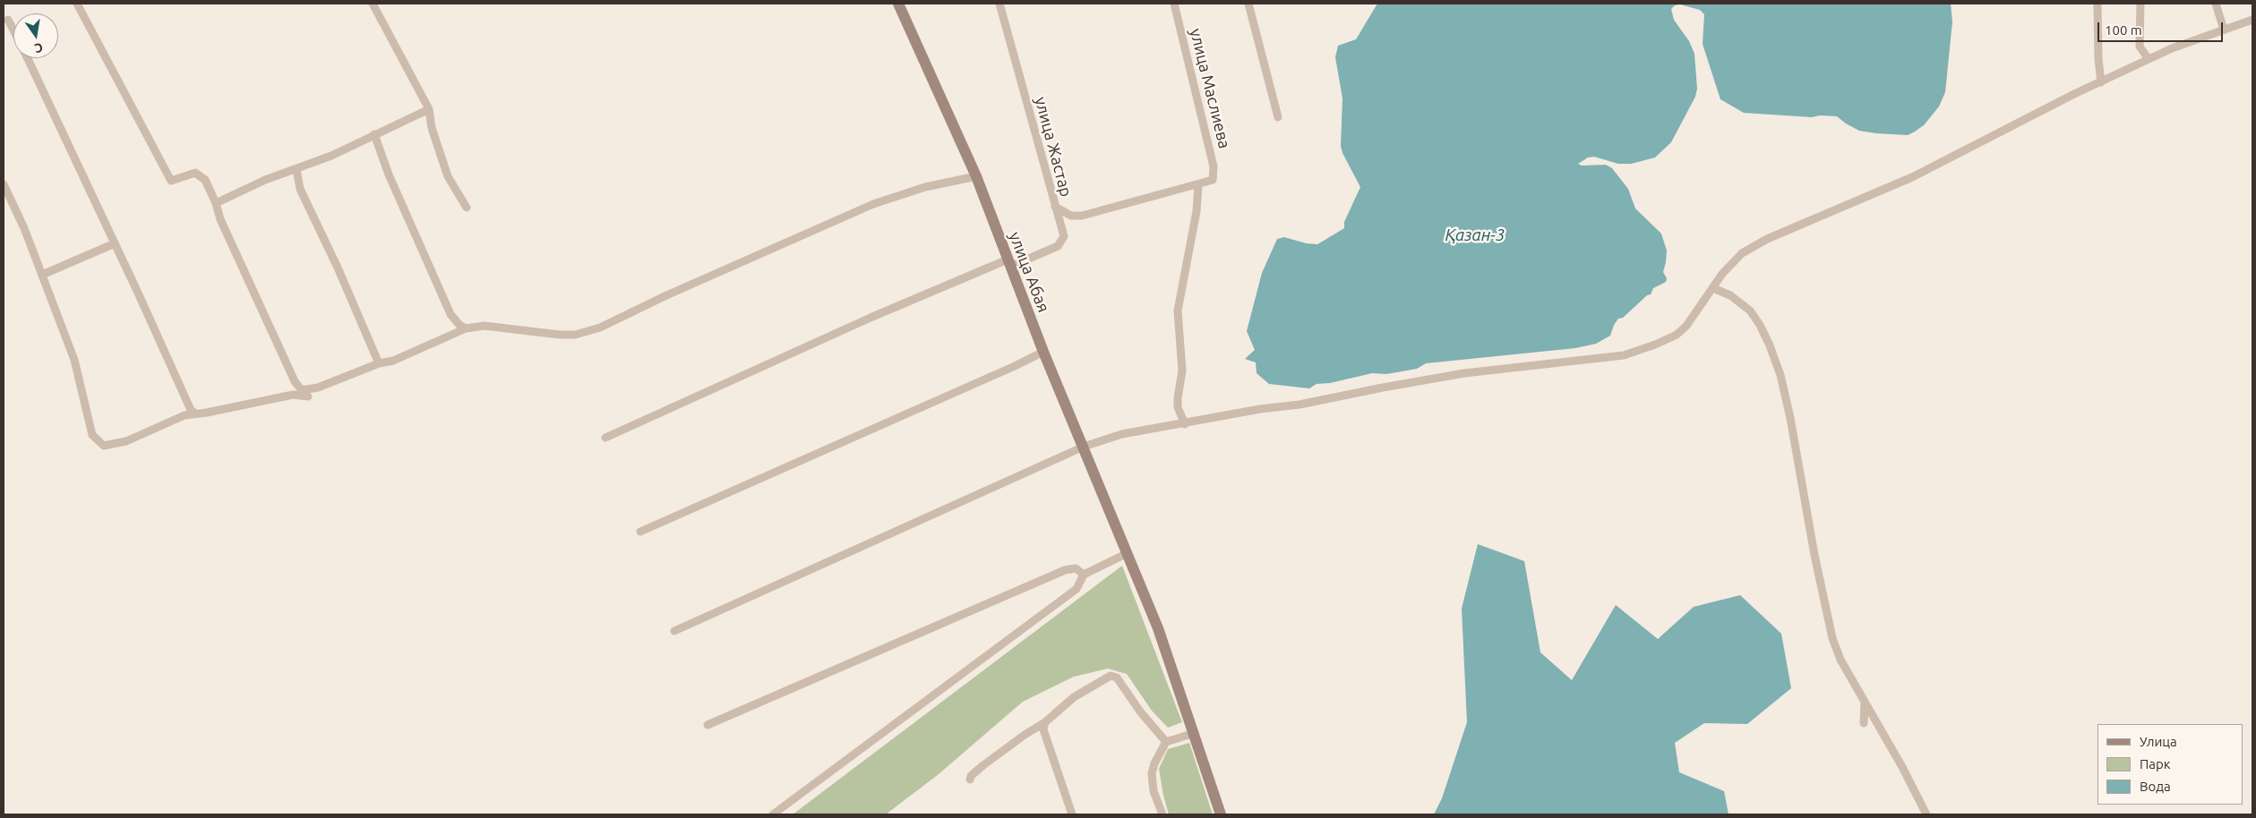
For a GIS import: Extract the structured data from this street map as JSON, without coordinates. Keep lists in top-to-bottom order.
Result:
{
  "streets": {
    "main road": ["улица Абая"],
    "street": ["улица Маслиева", "улица Жастар"]
  },
  "crossings": [
    ["улица Жастар", "улица Абая"]
  ],
  "water": ["Қазан-3"],
  "legend": ["Улица", "Парк", "Вода"],
  "scale_bar": "100 m",
  "north": "bottom"
}
